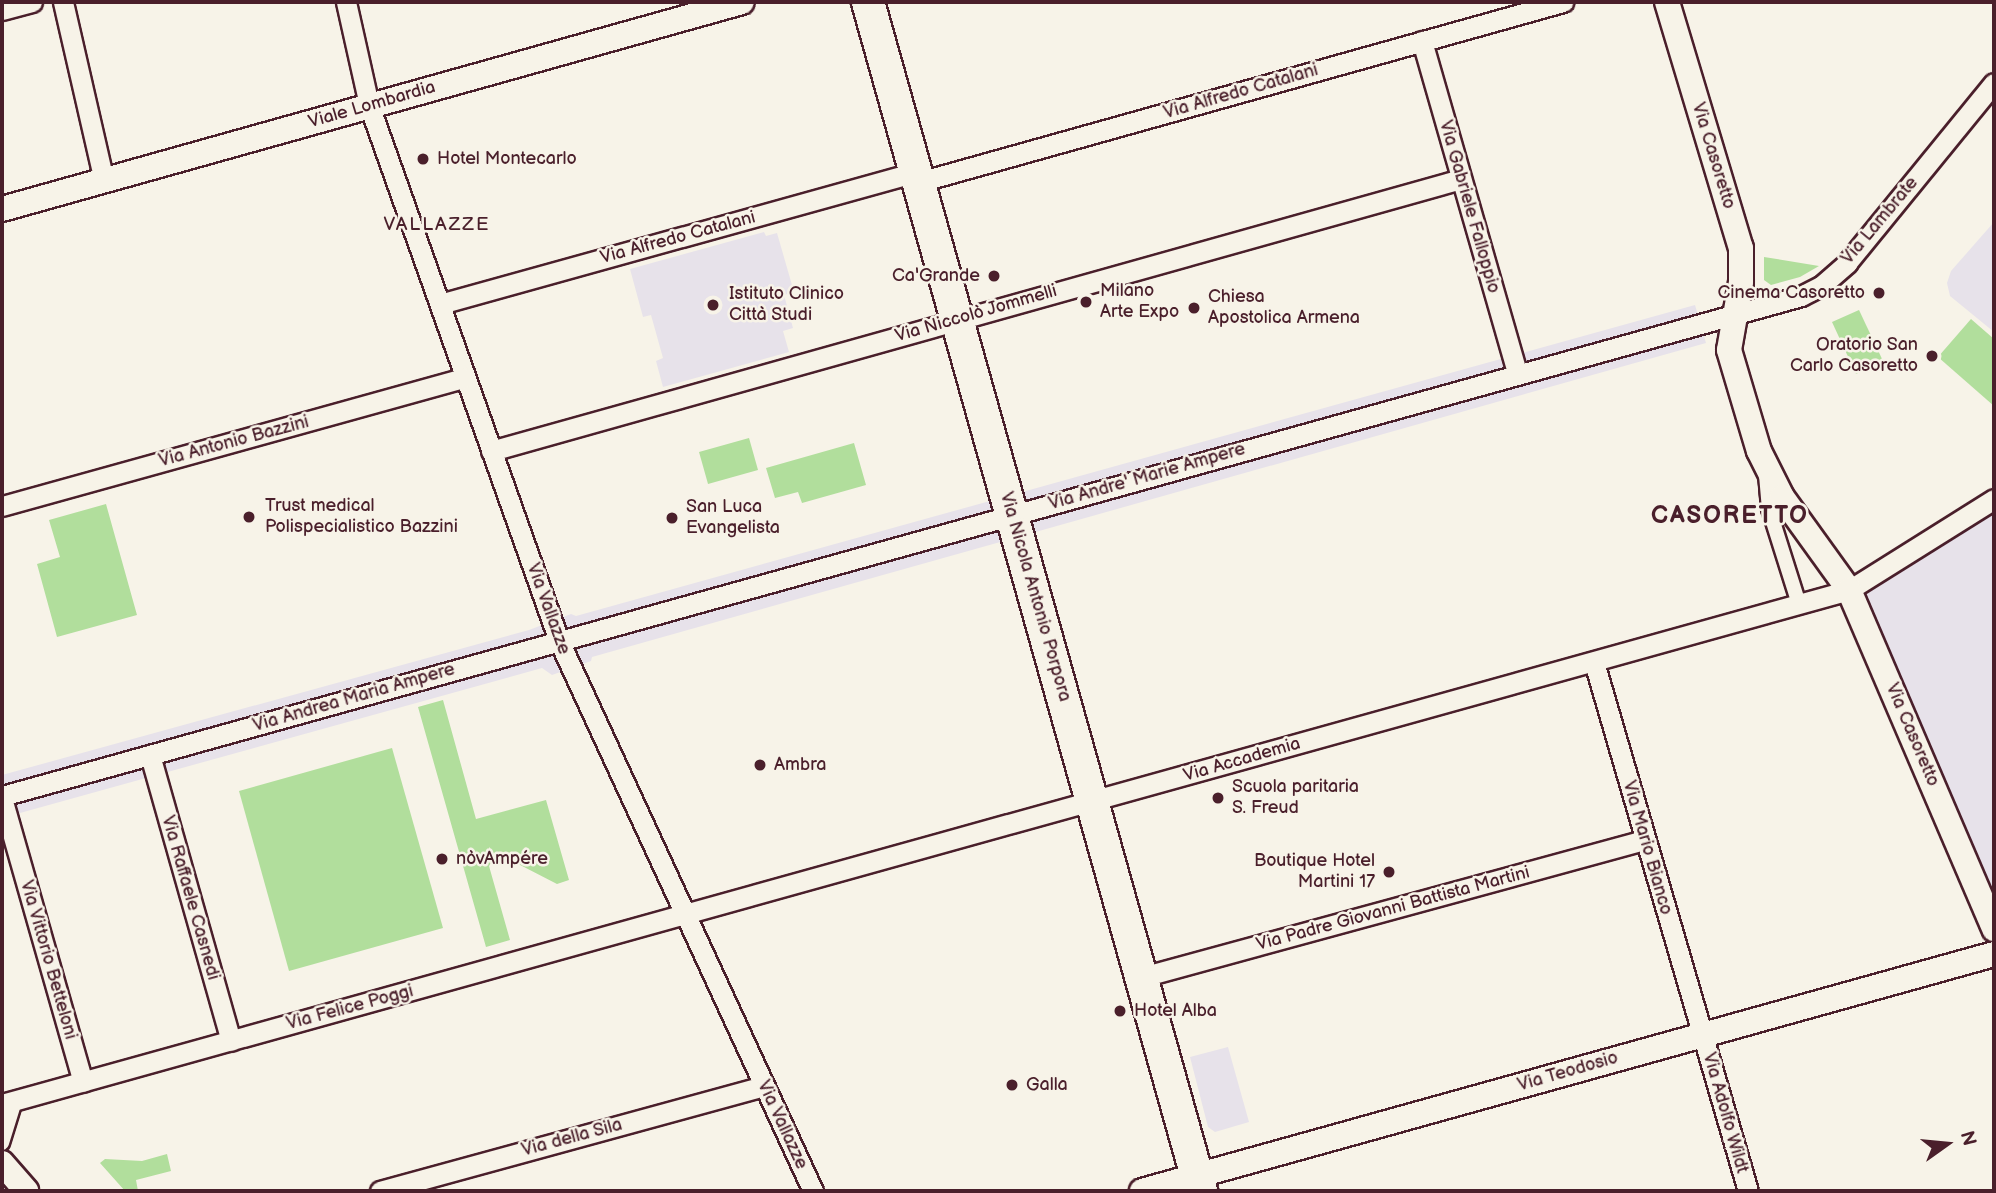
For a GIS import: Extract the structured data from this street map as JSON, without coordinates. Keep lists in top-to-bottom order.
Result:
{
  "streets": {
    "main road": ["Via Nicola Antonio Porpora"],
    "street": [
      "Via Alfredo Catalani",
      "Viale Lombardia",
      "Via Casoretto",
      "Via Gabriele Falloppio",
      "Via Lambrate",
      "Via Niccolò Jommelli",
      "Via Antonio Bazzini",
      "Via Andre' Marie Ampere",
      "Via Vallazze",
      "Via Andrea Maria Ampere",
      "Via Accademia",
      "Via Mario Bianco",
      "Via Raffaele Casnedi",
      "Via Padre Giovanni Battista Martini",
      "Via Vittorio Betteloni",
      "Via Felice Poggi",
      "Via Teodosio",
      "Via Adolfo Wildt",
      "Via della Sila"
    ]
  },
  "crossings": [
    ["Via Alfredo Catalani", "Via Gabriele Falloppio"],
    ["Via Alfredo Catalani", "Via Nicola Antonio Porpora"],
    ["Via Alfredo Catalani", "Via Vallazze"],
    ["Viale Lombardia", "Via Vallazze"],
    ["Via Casoretto", "Via Lambrate"],
    ["Via Casoretto", "Via Andre' Marie Ampere"],
    ["Via Gabriele Falloppio", "Via Niccolò Jommelli"],
    ["Via Gabriele Falloppio", "Via Andre' Marie Ampere"],
    ["Via Lambrate", "Via Andre' Marie Ampere"],
    ["Via Niccolò Jommelli", "Via Nicola Antonio Porpora"],
    ["Via Niccolò Jommelli", "Via Vallazze"],
    ["Via Antonio Bazzini", "Via Vallazze"],
    ["Via Andre' Marie Ampere", "Via Nicola Antonio Porpora"],
    ["Via Andre' Marie Ampere", "Via Vallazze"],
    ["Via Andre' Marie Ampere", "Via Andrea Maria Ampere"],
    ["Via Nicola Antonio Porpora", "Via Accademia"],
    ["Via Nicola Antonio Porpora", "Via Padre Giovanni Battista Martini"],
    ["Via Nicola Antonio Porpora", "Via Teodosio"],
    ["Via Vallazze", "Via Andrea Maria Ampere"],
    ["Via Vallazze", "Via Accademia"],
    ["Via Vallazze", "Via Felice Poggi"],
    ["Via Vallazze", "Via della Sila"],
    ["Via Andrea Maria Ampere", "Via Raffaele Casnedi"],
    ["Via Accademia", "Via Mario Bianco"],
    ["Via Accademia", "Via Felice Poggi"],
    ["Via Mario Bianco", "Via Padre Giovanni Battista Martini"],
    ["Via Mario Bianco", "Via Teodosio"],
    ["Via Mario Bianco", "Via Adolfo Wildt"],
    ["Via Raffaele Casnedi", "Via Felice Poggi"],
    ["Via Vittorio Betteloni", "Via Felice Poggi"],
    ["Via Teodosio", "Via Adolfo Wildt"]
  ],
  "districts": ["VALLAZZE", "CASORETTO"],
  "places": [
    "Hotel Montecarlo",
    "Ca'Grande",
    "Cinema Casoretto",
    "Milano Arte Expo",
    "Istituto Clinico Città Studi",
    "Chiesa Apostolica Armena",
    "Oratorio San Carlo Casoretto",
    "Trust medical Polispecialistico Bazzini",
    "San Luca Evangelista",
    "Ambra",
    "Scuola paritaria S. Freud",
    "nòvAmpére",
    "Boutique Hotel Martini 17",
    "Hotel Alba",
    "Galla"
  ],
  "north": "right"
}
